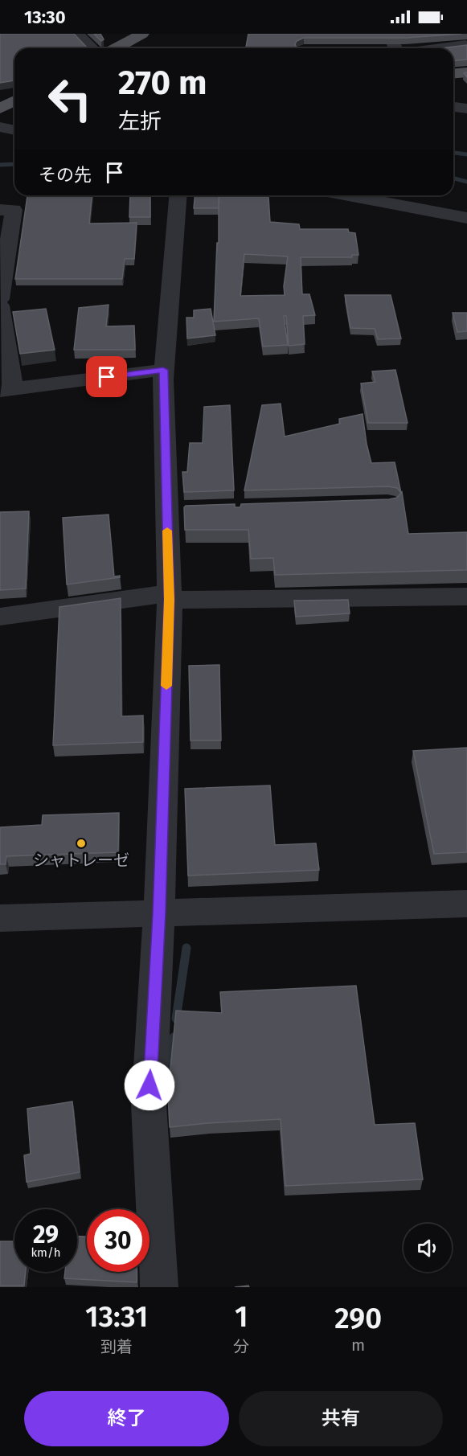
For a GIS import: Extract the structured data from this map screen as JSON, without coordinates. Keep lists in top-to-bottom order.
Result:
{
  "places": ["シャトレーゼ"],
  "page": {
    "status": "13:30",
    "turn": ["270 m", "左折"],
    "then": "その先",
    "speed": "29 km/h",
    "limit": "30",
    "eta": [
      "13:31",
      "到着",
      "1",
      "分",
      "290",
      "m"
    ],
    "buttons": ["終了", "共有"]
  }
}
